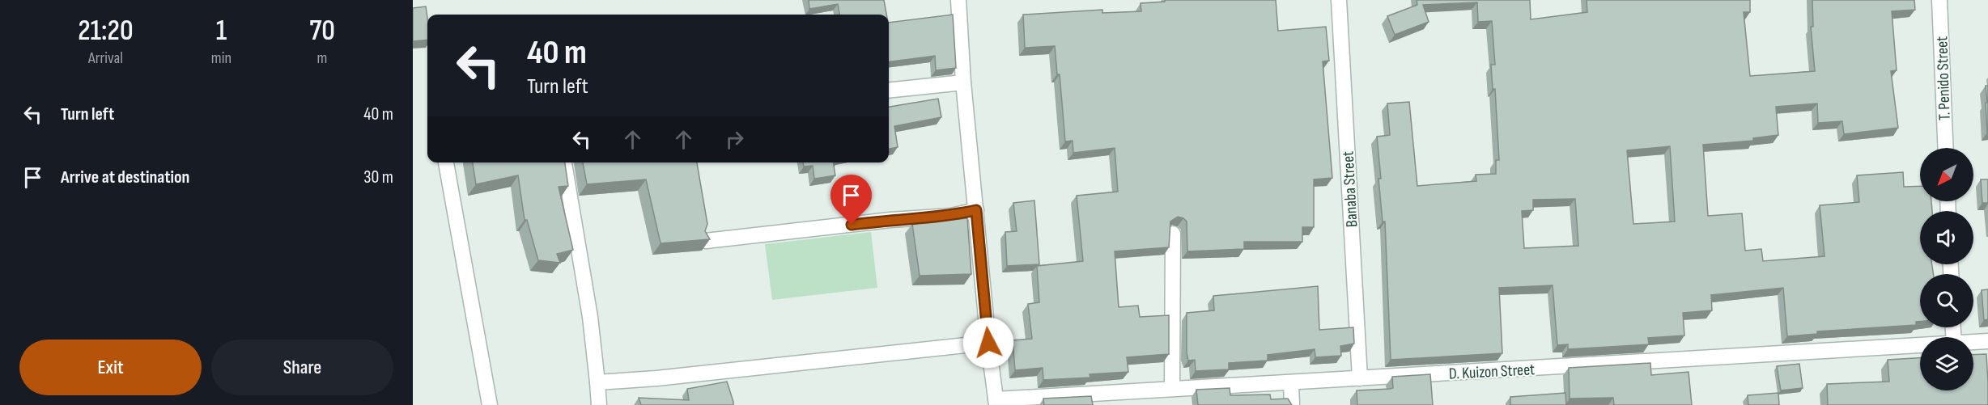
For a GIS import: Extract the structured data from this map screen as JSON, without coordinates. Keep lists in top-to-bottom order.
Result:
{
  "streets": {
    "street": ["T. Penido Street", "Banaba Street", "D. Kuizon Street"]
  },
  "crossings": [
    ["Banaba Street", "D. Kuizon Street"]
  ],
  "north": "bottom left",
  "page": {
    "eta": [
      "21:20",
      "Arrival",
      "1",
      "min",
      "70",
      "m"
    ],
    "turn": ["40 m", "Turn left"],
    "list": [
      {
        "name": "Turn left",
        "value": "40 m"
      },
      {
        "name": "Arrive at destination",
        "value": "30 m"
      }
    ],
    "buttons": ["Exit", "Share"]
  }
}
